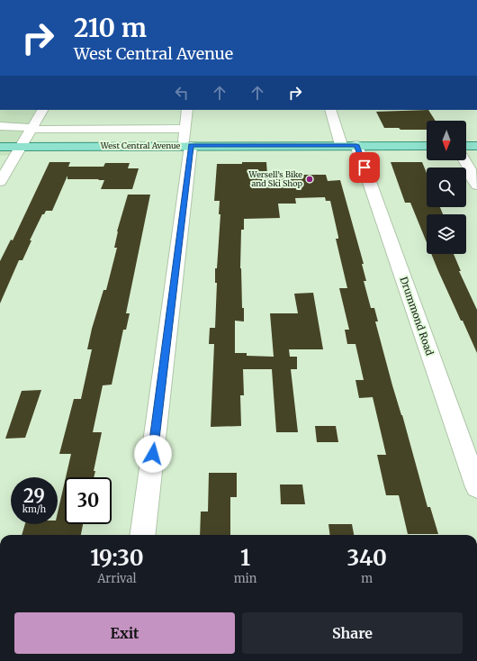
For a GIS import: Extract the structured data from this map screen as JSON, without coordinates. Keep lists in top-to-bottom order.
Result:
{
  "streets": {
    "main road": ["West Central Avenue"],
    "street": ["Drummond Road"]
  },
  "crossings": [
    ["West Central Avenue", "Drummond Road"]
  ],
  "places": ["Wersell’s Bike and Ski Shop"],
  "north": "bottom",
  "page": {
    "turn": ["210 m", "West Central Avenue"],
    "speed": "29 km/h",
    "limit": "30",
    "eta": [
      "19:30",
      "Arrival",
      "1",
      "min",
      "340",
      "m"
    ],
    "buttons": ["Exit", "Share"]
  }
}
